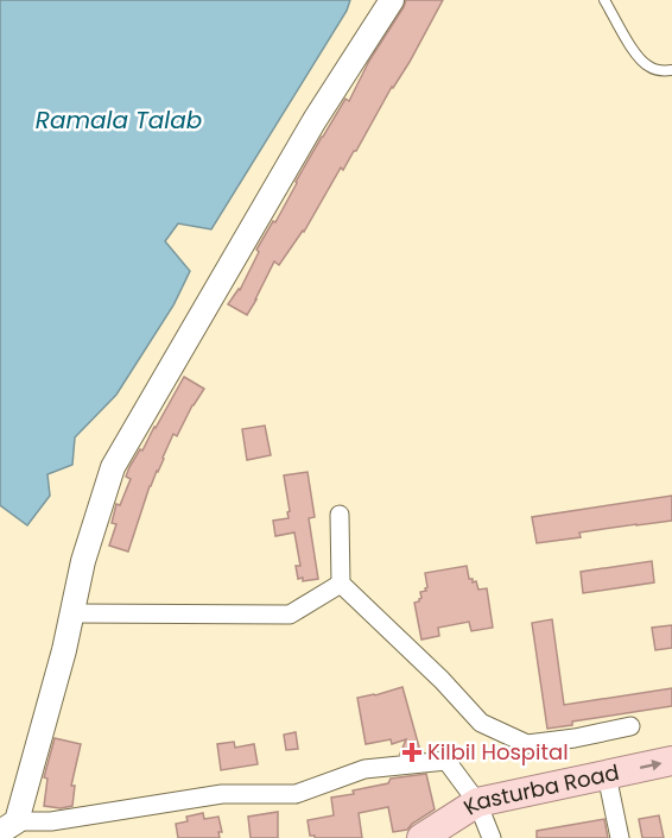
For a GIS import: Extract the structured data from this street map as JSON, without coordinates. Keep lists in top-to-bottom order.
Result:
{
  "streets": {
    "main road": ["Kasturba Road"]
  },
  "water": ["Ramala Talab"],
  "places": {
    "health": ["Kilbil Hospital"]
  }
}
